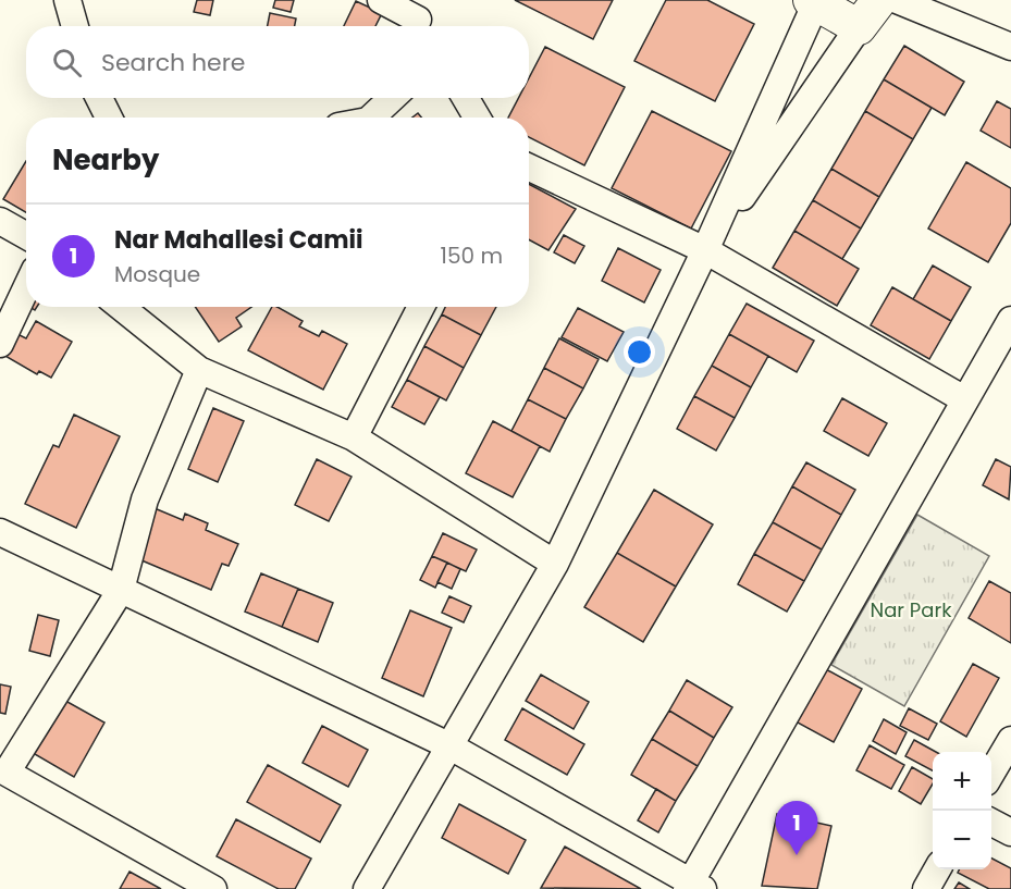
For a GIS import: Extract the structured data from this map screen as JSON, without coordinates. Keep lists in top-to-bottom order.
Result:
{
  "parks": ["Nar Park"],
  "page": {
    "search": "Search here",
    "heading": "Nearby",
    "list": [
      {
        "mark": "1",
        "name": "Nar Mahallesi Camii",
        "note": "Mosque",
        "value": "150 m"
      }
    ],
    "map_buttons": ["+", "−"],
    "pins": "1"
  }
}
